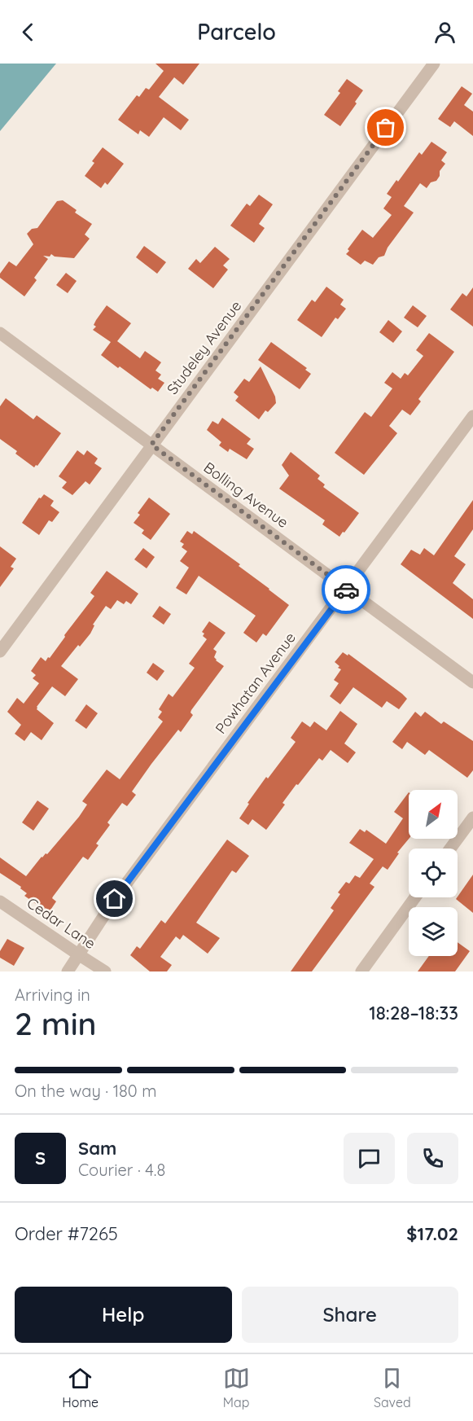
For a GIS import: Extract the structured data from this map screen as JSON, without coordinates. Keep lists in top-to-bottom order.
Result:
{
  "streets": {
    "street": [
      "Studeley Avenue",
      "Bolling Avenue",
      "Powhatan Avenue",
      "Cedar Lane"
    ]
  },
  "crossings": [
    ["Studeley Avenue", "Bolling Avenue"],
    ["Bolling Avenue", "Powhatan Avenue"],
    ["Powhatan Avenue", "Cedar Lane"]
  ],
  "north": "top right",
  "page": {
    "header": "Parcelo",
    "heading": ["2 min", "Arriving in", "18:28–18:33"],
    "panel": [
      "Sam",
      "Courier · 4.8",
      "Order #7265",
      "$17.02"
    ],
    "bar": "On the way · 180 m",
    "round": "S",
    "buttons": ["Help", "Share"],
    "tabs": ["Home", "Map", "Saved"]
  }
}
